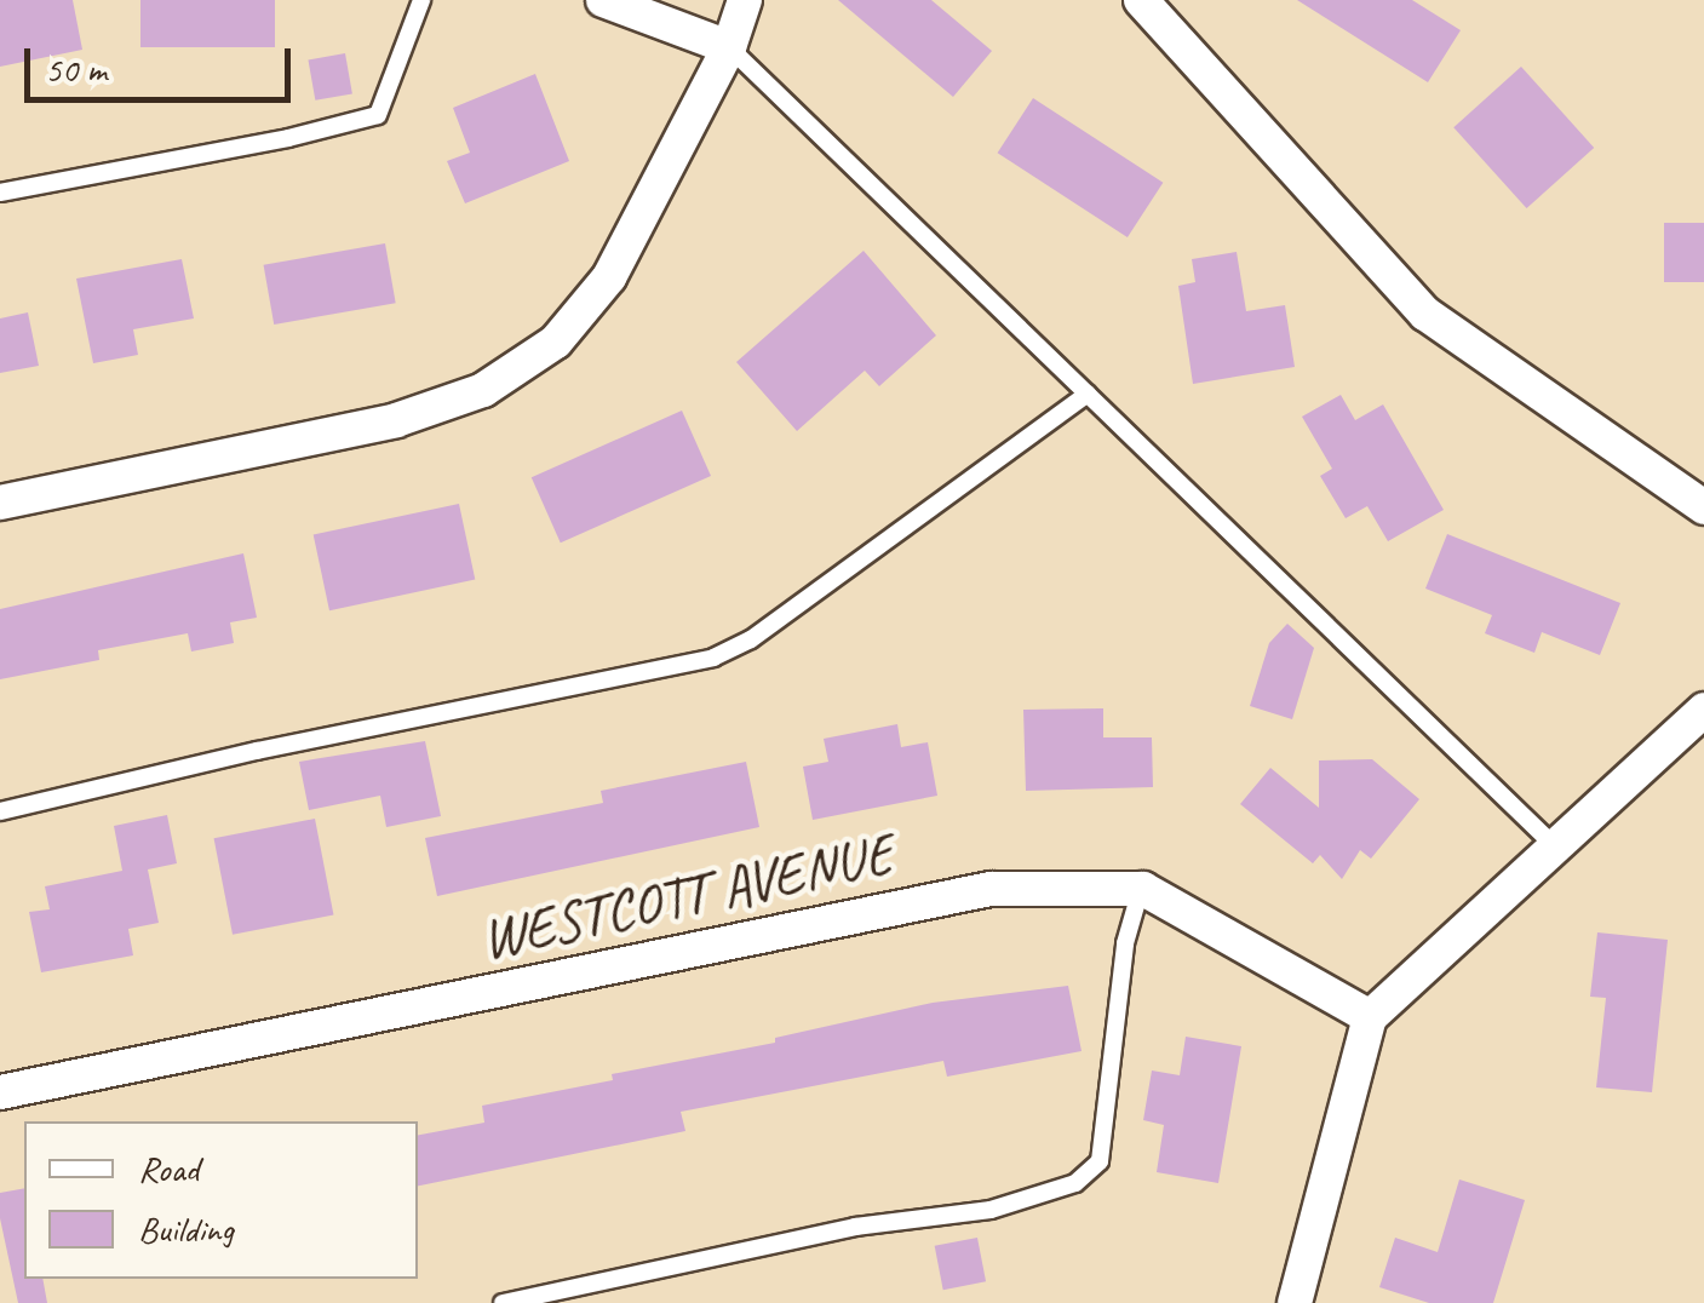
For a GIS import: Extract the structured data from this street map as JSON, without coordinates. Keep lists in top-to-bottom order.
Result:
{
  "streets": {
    "street": ["WESTCOTT AVENUE"]
  },
  "legend": ["Road", "Building"],
  "scale_bar": "50 m"
}
